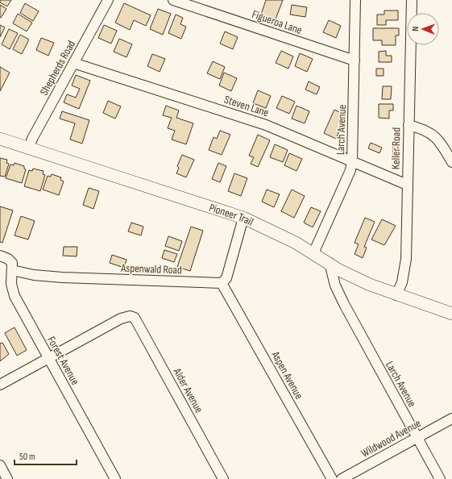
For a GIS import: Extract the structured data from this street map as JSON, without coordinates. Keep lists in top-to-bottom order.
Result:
{
  "streets": {
    "main road": ["Pioneer Trail"],
    "street": [
      "Figueroa Lane",
      "Shepherds Road",
      "Steven Lane",
      "Larch Avenue",
      "Keller Road",
      "Aspenwald Road",
      "Forest Avenue",
      "Aspen Avenue",
      "Alder Avenue",
      "Wildwood Avenue"
    ]
  },
  "crossings": [
    ["Figueroa Lane", "Larch Avenue"],
    ["Shepherds Road", "Steven Lane"],
    ["Shepherds Road", "Pioneer Trail"],
    ["Steven Lane", "Larch Avenue"],
    ["Steven Lane", "Keller Road"],
    ["Larch Avenue", "Pioneer Trail"],
    ["Larch Avenue", "Wildwood Avenue"],
    ["Keller Road", "Pioneer Trail"],
    ["Aspenwald Road", "Forest Avenue"],
    ["Aspenwald Road", "Aspen Avenue"],
    ["Forest Avenue", "Alder Avenue"]
  ],
  "scale_bar": "50 m",
  "north": "left"
}
